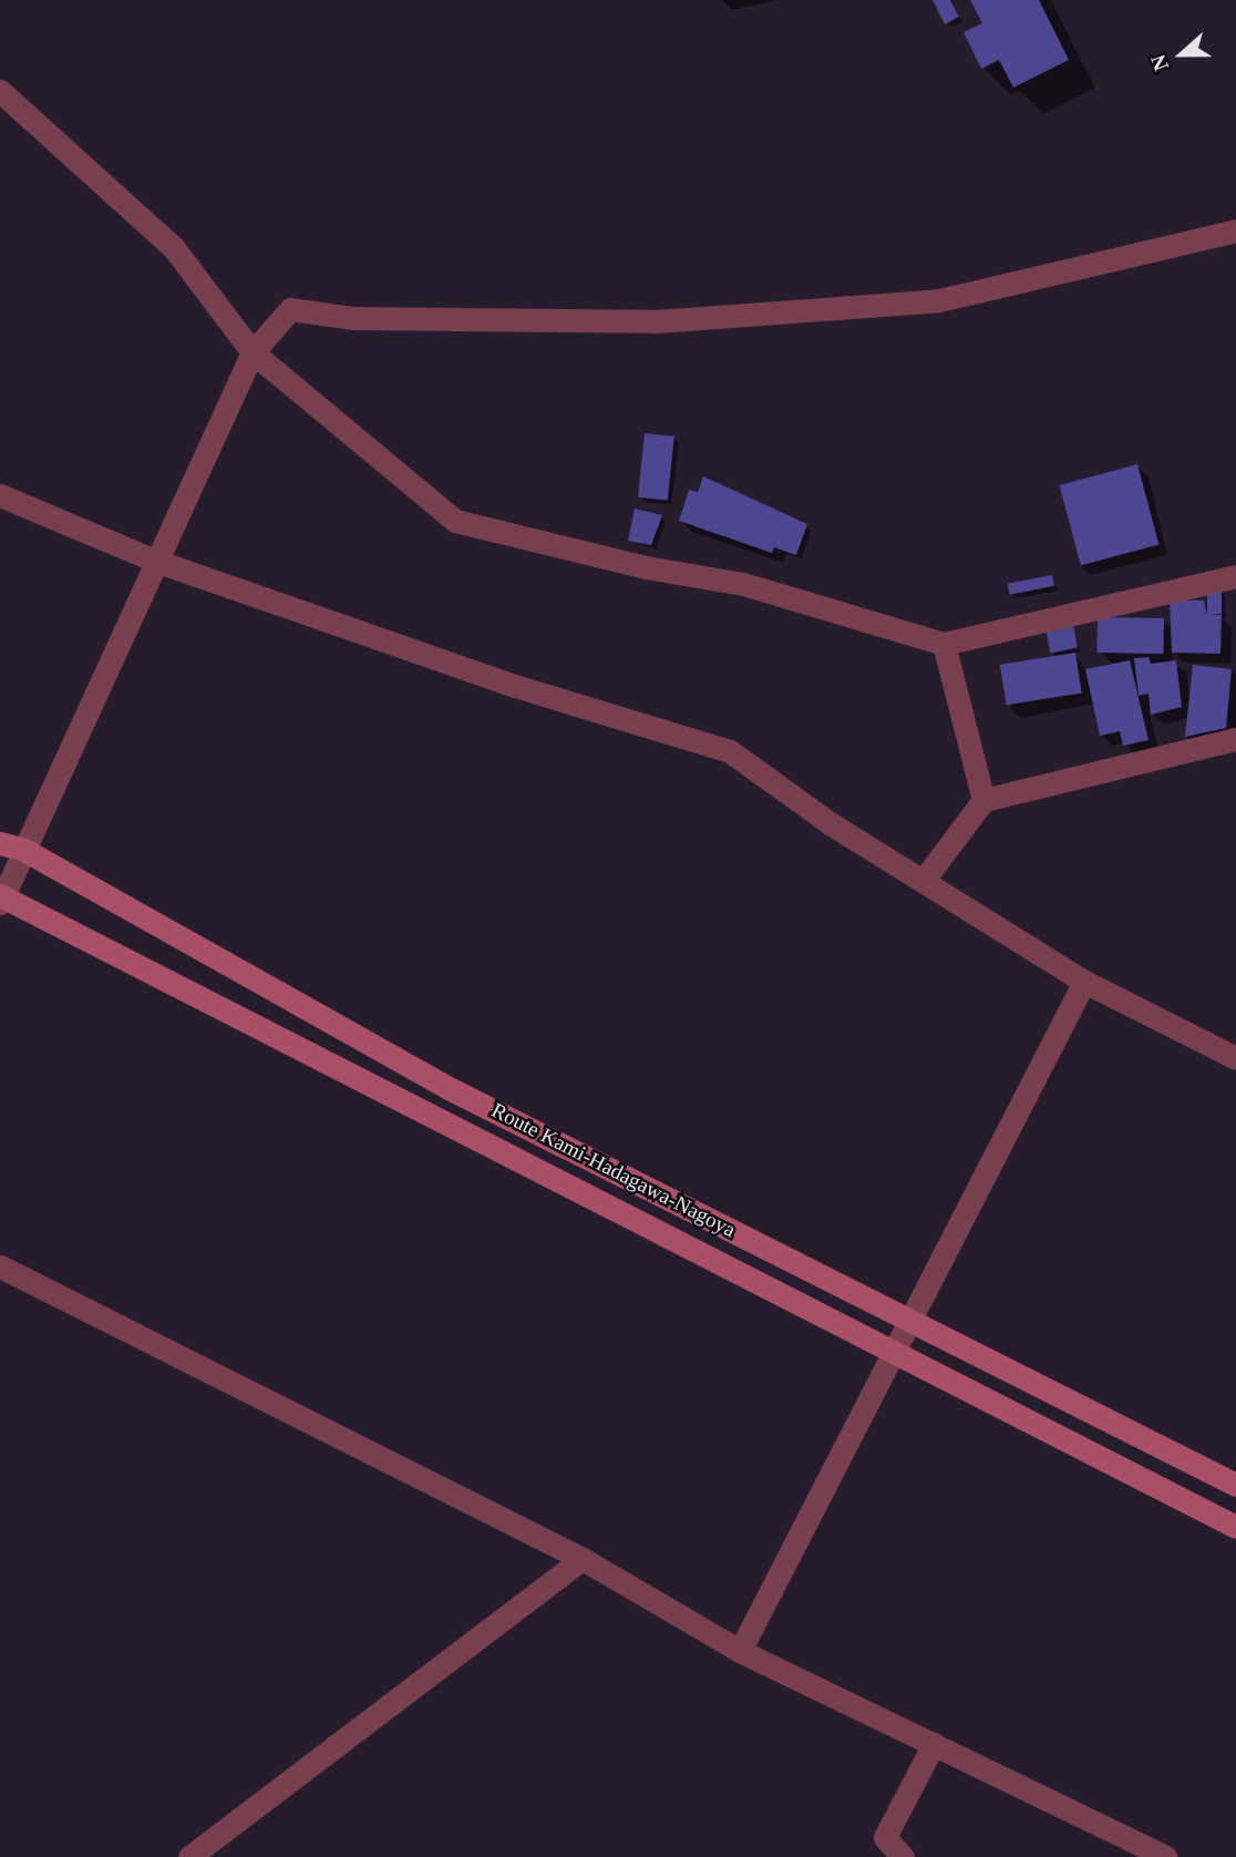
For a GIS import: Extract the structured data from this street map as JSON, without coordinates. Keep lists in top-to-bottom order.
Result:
{
  "streets": {
    "main road": ["Route Kami-Hadagawa-Nagoya"]
  },
  "north": "left"
}
